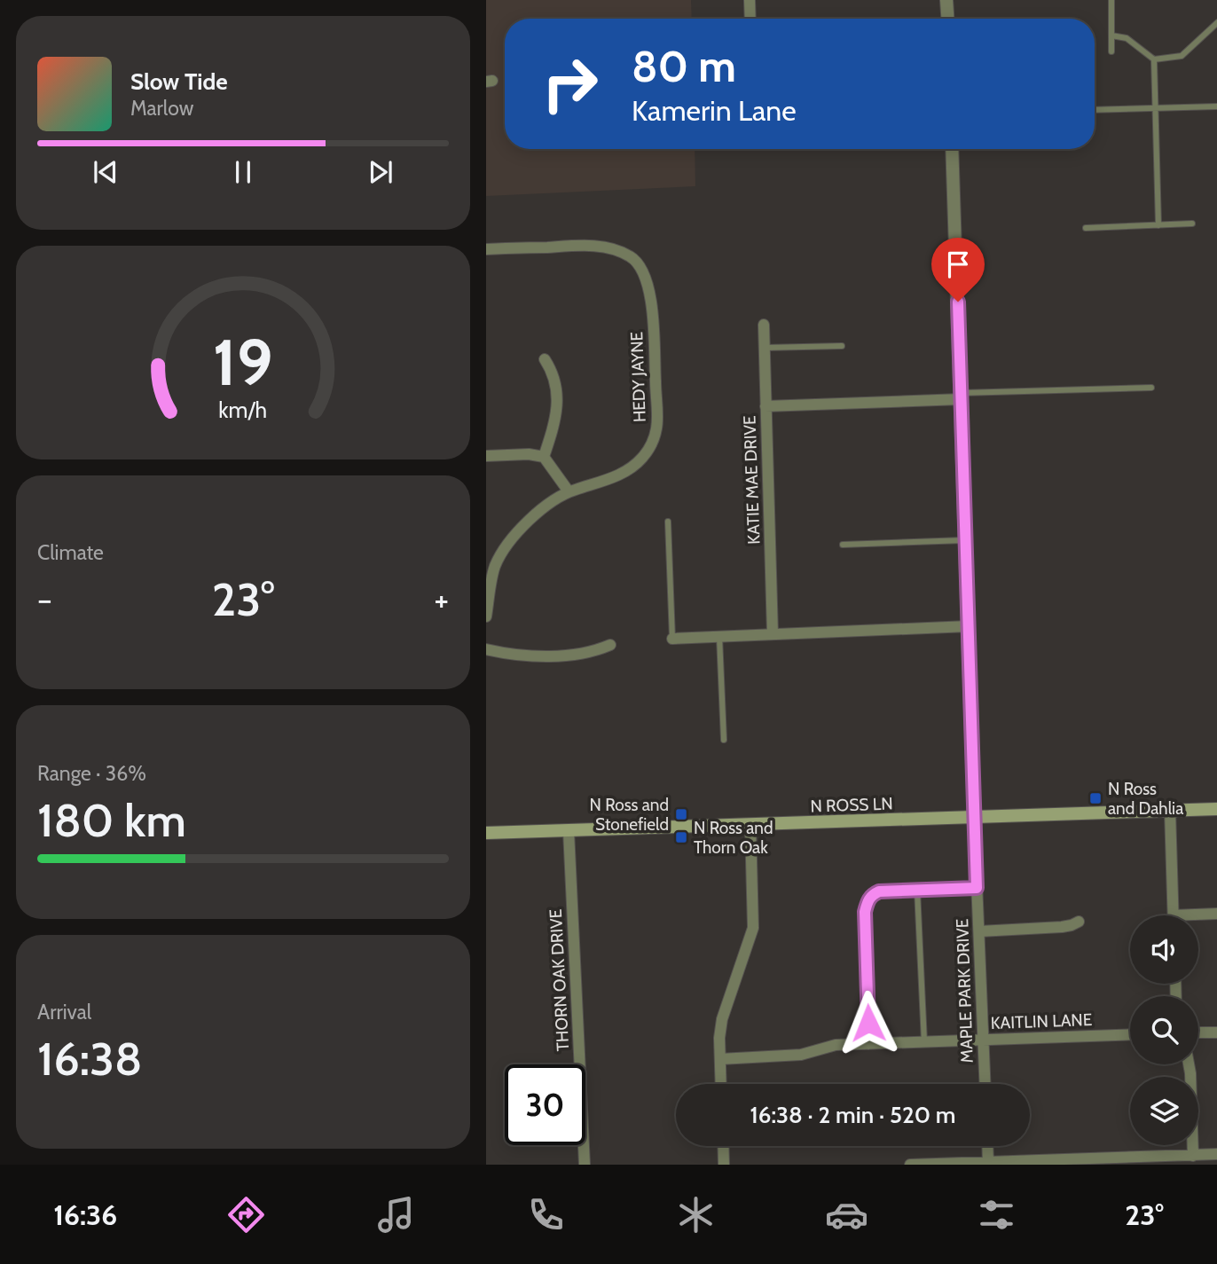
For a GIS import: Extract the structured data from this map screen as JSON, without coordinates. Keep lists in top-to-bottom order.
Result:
{
  "streets": {
    "main road": ["N ROSS LN"],
    "street": [
      "HEDY JAYNE",
      "KATIE MAE DRIVE",
      "THORN OAK DRIVE",
      "MAPLE PARK DRIVE",
      "KAITLIN LANE"
    ]
  },
  "crossings": [
    ["N ROSS LN", "THORN OAK DRIVE"],
    ["N ROSS LN", "MAPLE PARK DRIVE"],
    ["MAPLE PARK DRIVE", "KAITLIN LANE"]
  ],
  "places": {
    "transit": ["N Ross and Dahlia", "N Ross and Stonefield", "N Ross and Thorn Oak"]
  },
  "page": {
    "turn": ["80 m", "Kamerin Lane"],
    "song": ["Slow Tide", "Marlow"],
    "tile": [
      "Climate",
      ["Range · 36%", "180 km"],
      ["Arrival", "16:38"]
    ],
    "heat": ["−", "23°", "+"],
    "limit": "30",
    "trip": "16:38 · 2 min · 520 m",
    "tabs": ["16:36", "23°"],
    "gauge": ["19", "km/h"]
  }
}
